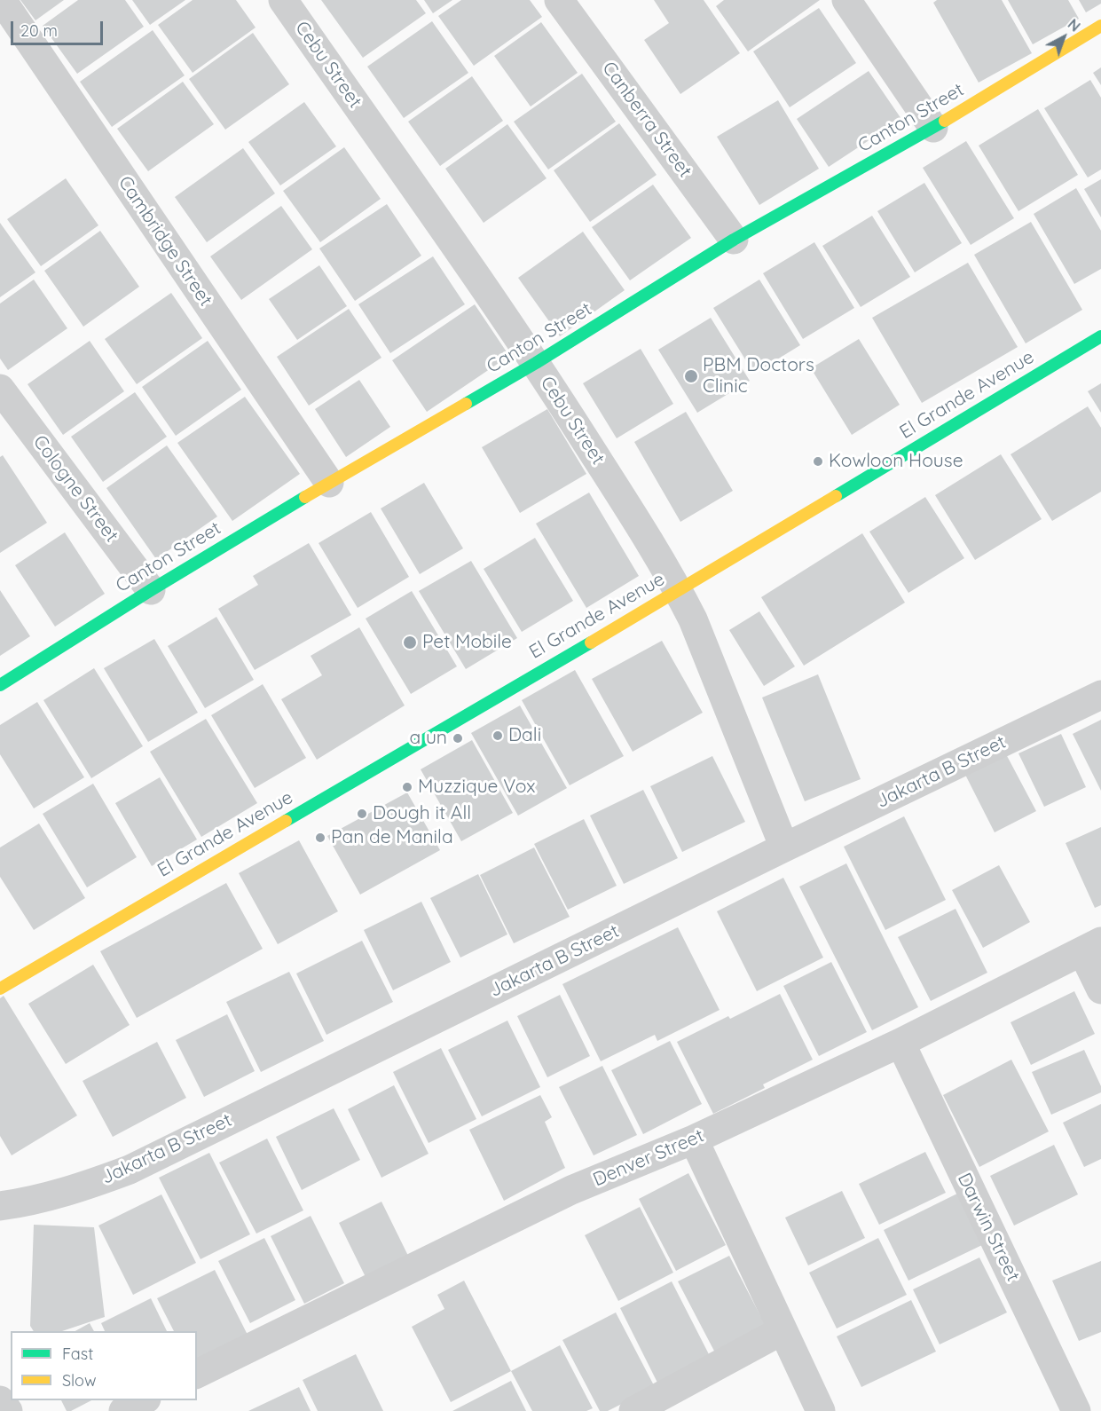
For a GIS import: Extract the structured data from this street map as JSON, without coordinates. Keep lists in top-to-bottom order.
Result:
{
  "streets": {
    "street": [
      "Cebu Street",
      "Canton Street",
      "Canberra Street",
      "Cambridge Street",
      "El Grande Avenue",
      "Cologne Street",
      "Jakarta B Street",
      "Denver Street",
      "Darwin Street"
    ]
  },
  "crossings": [
    ["Cebu Street", "Canton Street"],
    ["Cebu Street", "El Grande Avenue"],
    ["Cebu Street", "Jakarta B Street"],
    ["Canton Street", "Canberra Street"],
    ["Canton Street", "Cambridge Street"],
    ["Canton Street", "Cologne Street"],
    ["Denver Street", "Darwin Street"]
  ],
  "places": [
    "PBM Doctors Clinic",
    "Kowloon House",
    "Pet Mobile",
    "Dali",
    "a un",
    "Muzzique Vox",
    "Dough it All",
    "Pan de Manila"
  ],
  "legend": ["Fast", "Slow"],
  "scale_bar": "20 m",
  "north": "top right"
}
